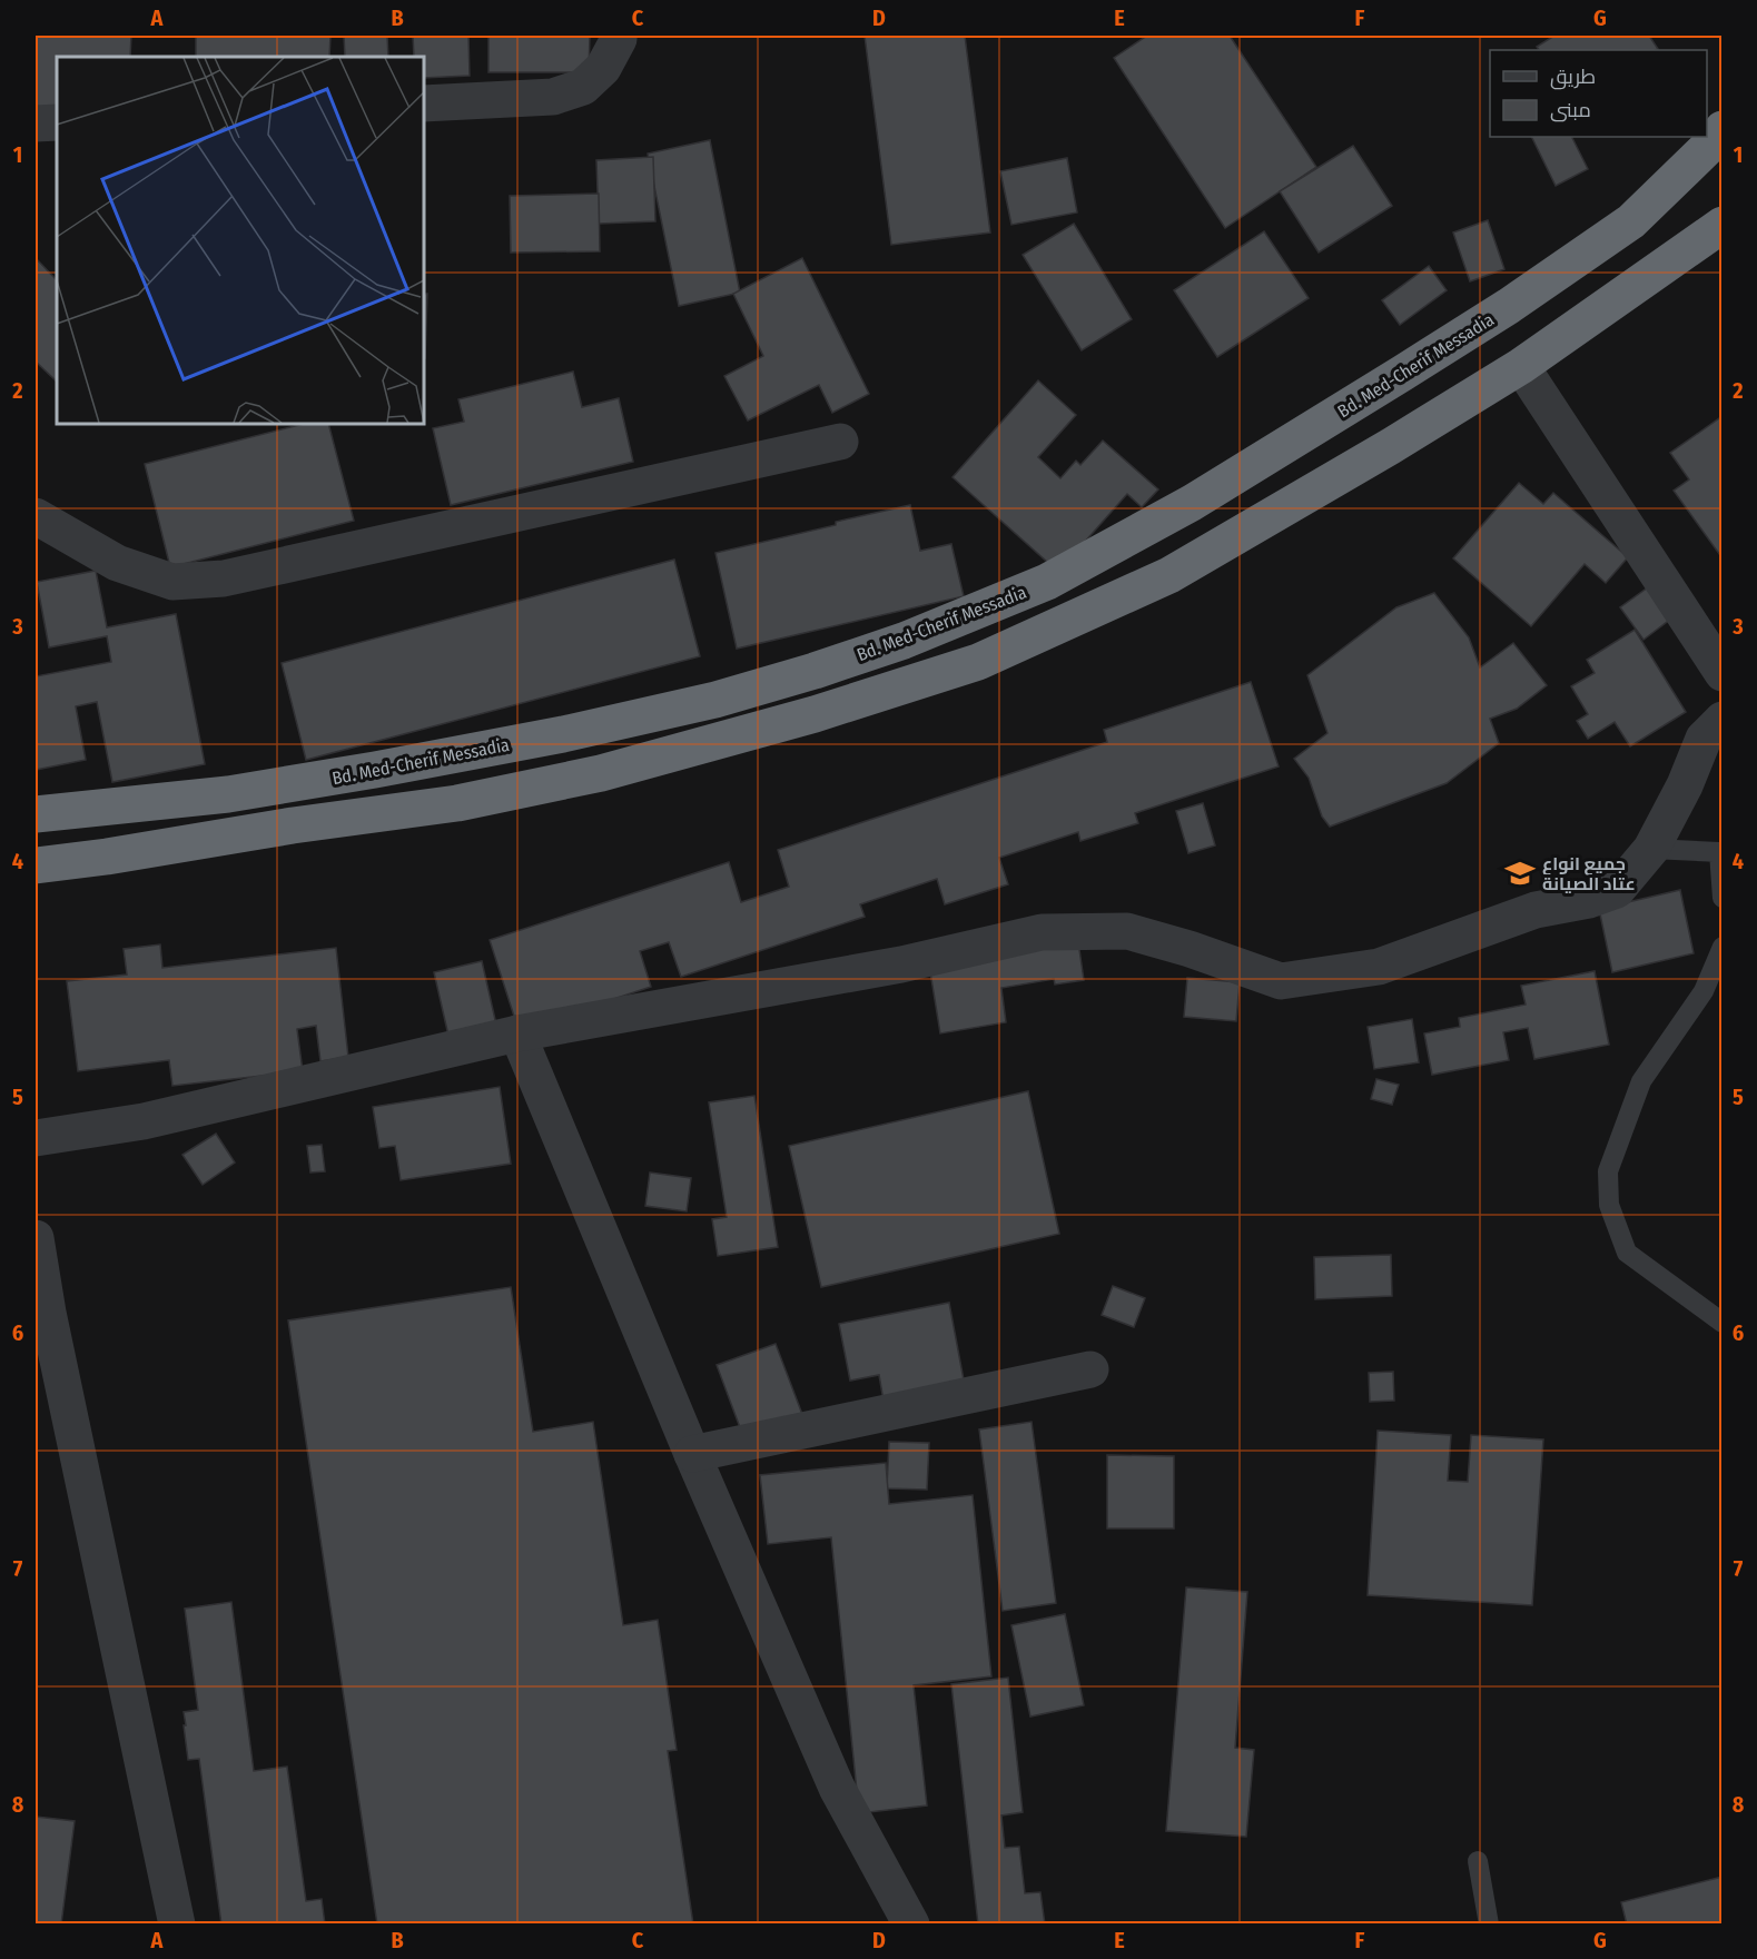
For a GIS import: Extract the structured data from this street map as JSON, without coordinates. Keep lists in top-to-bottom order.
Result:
{
  "streets": {
    "highway": ["Bd. Med-Cherif Messadia"]
  },
  "places": {
    "school or university": ["جميع انواع عتاد الصيانة"]
  },
  "legend": ["طريق", "مبنى"],
  "grid": {
    "columns": [
      "A",
      "B",
      "C",
      "D",
      "E",
      "F",
      "G"
    ],
    "rows": [
      "1",
      "2",
      "3",
      "4",
      "5",
      "6",
      "7",
      "8"
    ]
  }
}
